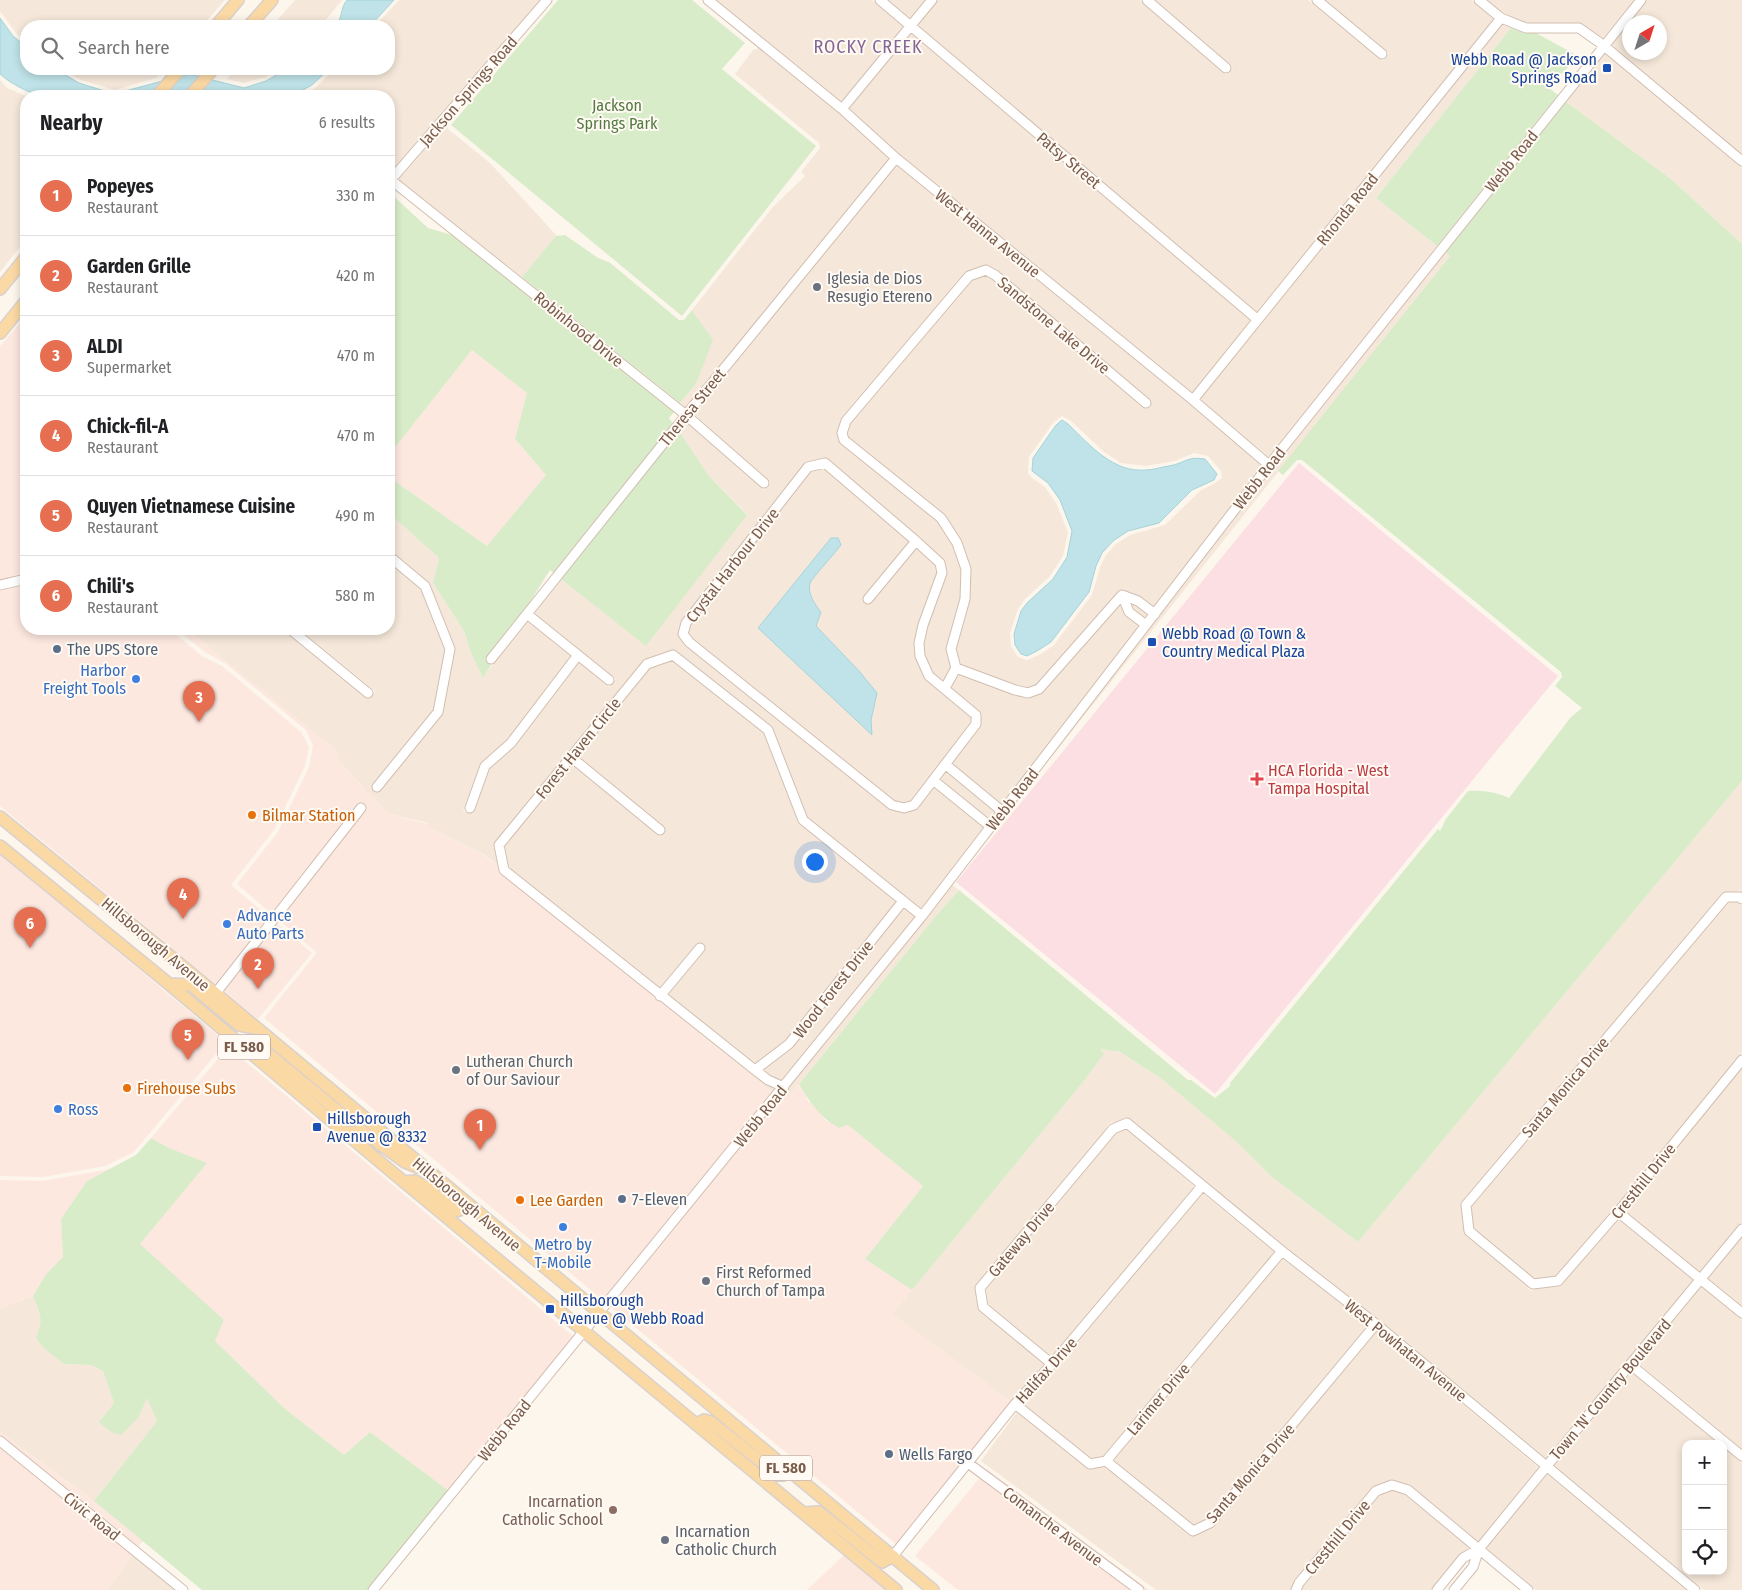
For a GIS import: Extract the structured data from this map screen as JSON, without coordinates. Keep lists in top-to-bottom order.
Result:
{
  "streets": {
    "main road": ["Hillsborough Avenue", "FL 580"],
    "street": [
      "Jackson Springs Road",
      "Patsy Street",
      "Webb Road",
      "Rhonda Road",
      "West Hanna Avenue",
      "Sandstone Lake Drive",
      "Robinhood Drive",
      "Theresa Street",
      "Crystal Harbour Drive",
      "Forest Haven Circle",
      "Wood Forest Drive",
      "Santa Monica Drive",
      "Cresthill Drive",
      "Gateway Drive",
      "West Powhatan Avenue",
      "Halifax Drive",
      "Town 'N' Country Boulevard",
      "Larimer Drive",
      "Civic Road",
      "Comanche Avenue"
    ]
  },
  "crossings": [
    ["Patsy Street", "Rhonda Road"],
    ["Webb Road", "West Hanna Avenue"],
    ["Webb Road", "Forest Haven Circle"],
    ["Webb Road", "Hillsborough Avenue"],
    ["Rhonda Road", "West Hanna Avenue"],
    ["West Hanna Avenue", "Theresa Street"],
    ["Robinhood Drive", "Theresa Street"],
    ["Forest Haven Circle", "Wood Forest Drive"],
    ["Hillsborough Avenue", "Halifax Drive"],
    ["Santa Monica Drive", "Cresthill Drive"],
    ["Santa Monica Drive", "West Powhatan Avenue"],
    ["Santa Monica Drive", "Larimer Drive"],
    ["Cresthill Drive", "Town 'N' Country Boulevard"],
    ["Gateway Drive", "West Powhatan Avenue"],
    ["Gateway Drive", "Halifax Drive"],
    ["West Powhatan Avenue", "Halifax Drive"],
    ["West Powhatan Avenue", "Town 'N' Country Boulevard"],
    ["West Powhatan Avenue", "Larimer Drive"],
    ["Halifax Drive", "Comanche Avenue"]
  ],
  "districts": ["ROCKY CREEK"],
  "parks": ["Jackson Springs Park"],
  "places": {
    "transit": [
      "Webb Road @ Jackson Springs Road",
      "Webb Road @ Town & Country Medical Plaza",
      "Hillsborough Avenue @ 8332",
      "Hillsborough Avenue @ Webb Road"
    ],
    "other": [
      "Iglesia de Dios Resugio Etereno",
      "The UPS Store",
      "Harbor Freight Tools",
      "Bilmar Station",
      "Advance Auto Parts",
      "Lutheran Church of Our Saviour",
      "Firehouse Subs",
      "Ross",
      "7-Eleven",
      "Lee Garden",
      "Metro by T-Mobile",
      "First Reformed Church of Tampa",
      "Wells Fargo",
      "Incarnation Catholic School",
      "Incarnation Catholic Church"
    ],
    "health": ["HCA Florida - West Tampa Hospital"]
  },
  "north": "top right",
  "page": {
    "search": "Search here",
    "heading": ["Nearby", "6 results"],
    "list": [
      {
        "mark": "1",
        "name": "Popeyes",
        "note": "Restaurant",
        "value": "330 m"
      },
      {
        "mark": "2",
        "name": "Garden Grille",
        "note": "Restaurant",
        "value": "420 m"
      },
      {
        "mark": "3",
        "name": "ALDI",
        "note": "Supermarket",
        "value": "470 m"
      },
      {
        "mark": "4",
        "name": "Chick-fil-A",
        "note": "Restaurant",
        "value": "470 m"
      },
      {
        "mark": "5",
        "name": "Quyen Vietnamese Cuisine",
        "note": "Restaurant",
        "value": "490 m"
      },
      {
        "mark": "6",
        "name": "Chili's",
        "note": "Restaurant",
        "value": "580 m"
      }
    ],
    "pins": [
      "3",
      "4",
      "6",
      "2",
      "5",
      "1"
    ],
    "map_buttons": ["+", "−"]
  }
}
